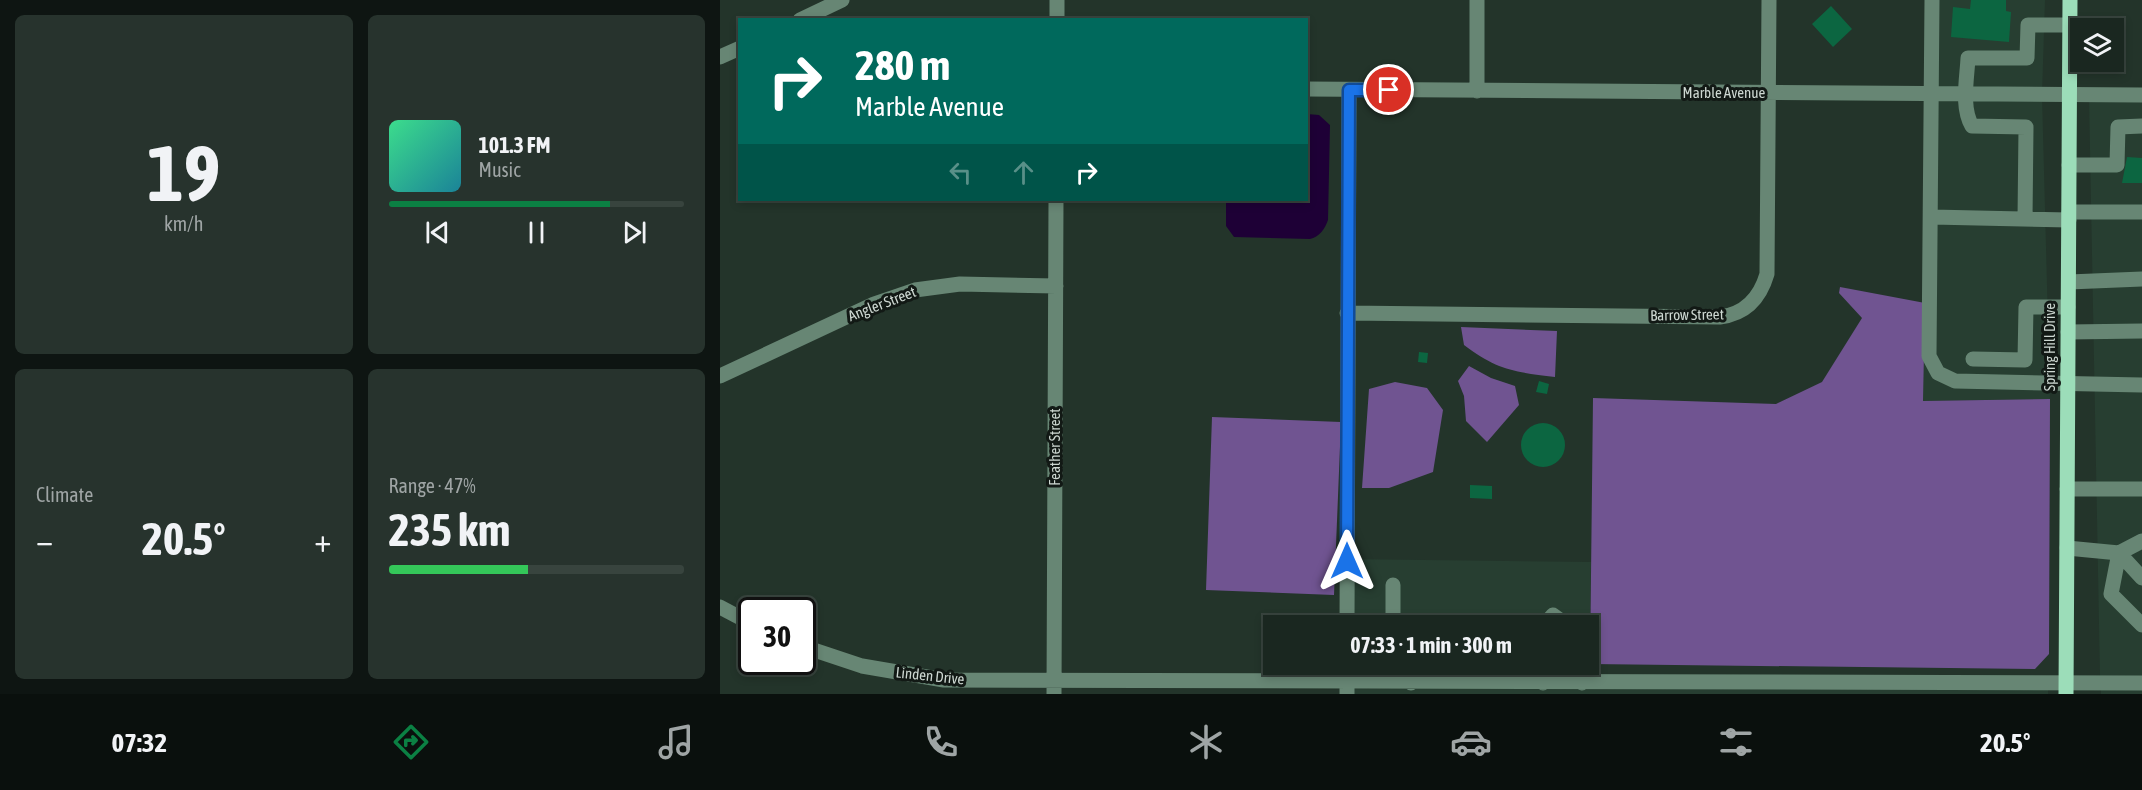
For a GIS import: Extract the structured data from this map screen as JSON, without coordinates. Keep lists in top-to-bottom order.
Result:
{
  "streets": {
    "main road": ["Spring Hill Drive"],
    "street": [
      "Marble Avenue",
      "Angler Street",
      "Barrow Street",
      "Feather Street",
      "Linden Drive"
    ]
  },
  "crossings": [
    ["Marble Avenue", "Barrow Street"],
    ["Marble Avenue", "Spring Hill Drive"],
    ["Angler Street", "Feather Street"],
    ["Spring Hill Drive", "Linden Drive"],
    ["Feather Street", "Linden Drive"]
  ],
  "page": {
    "tile": [
      ["19", "km/h"],
      "Climate",
      ["Range · 47%", "235 km"]
    ],
    "turn": ["280 m", "Marble Avenue"],
    "song": ["101.3 FM", "Music"],
    "heat": ["−", "20.5°", "+"],
    "limit": "30",
    "trip": "07:33 · 1 min · 300 m",
    "tabs": ["07:32", "20.5°"]
  }
}
